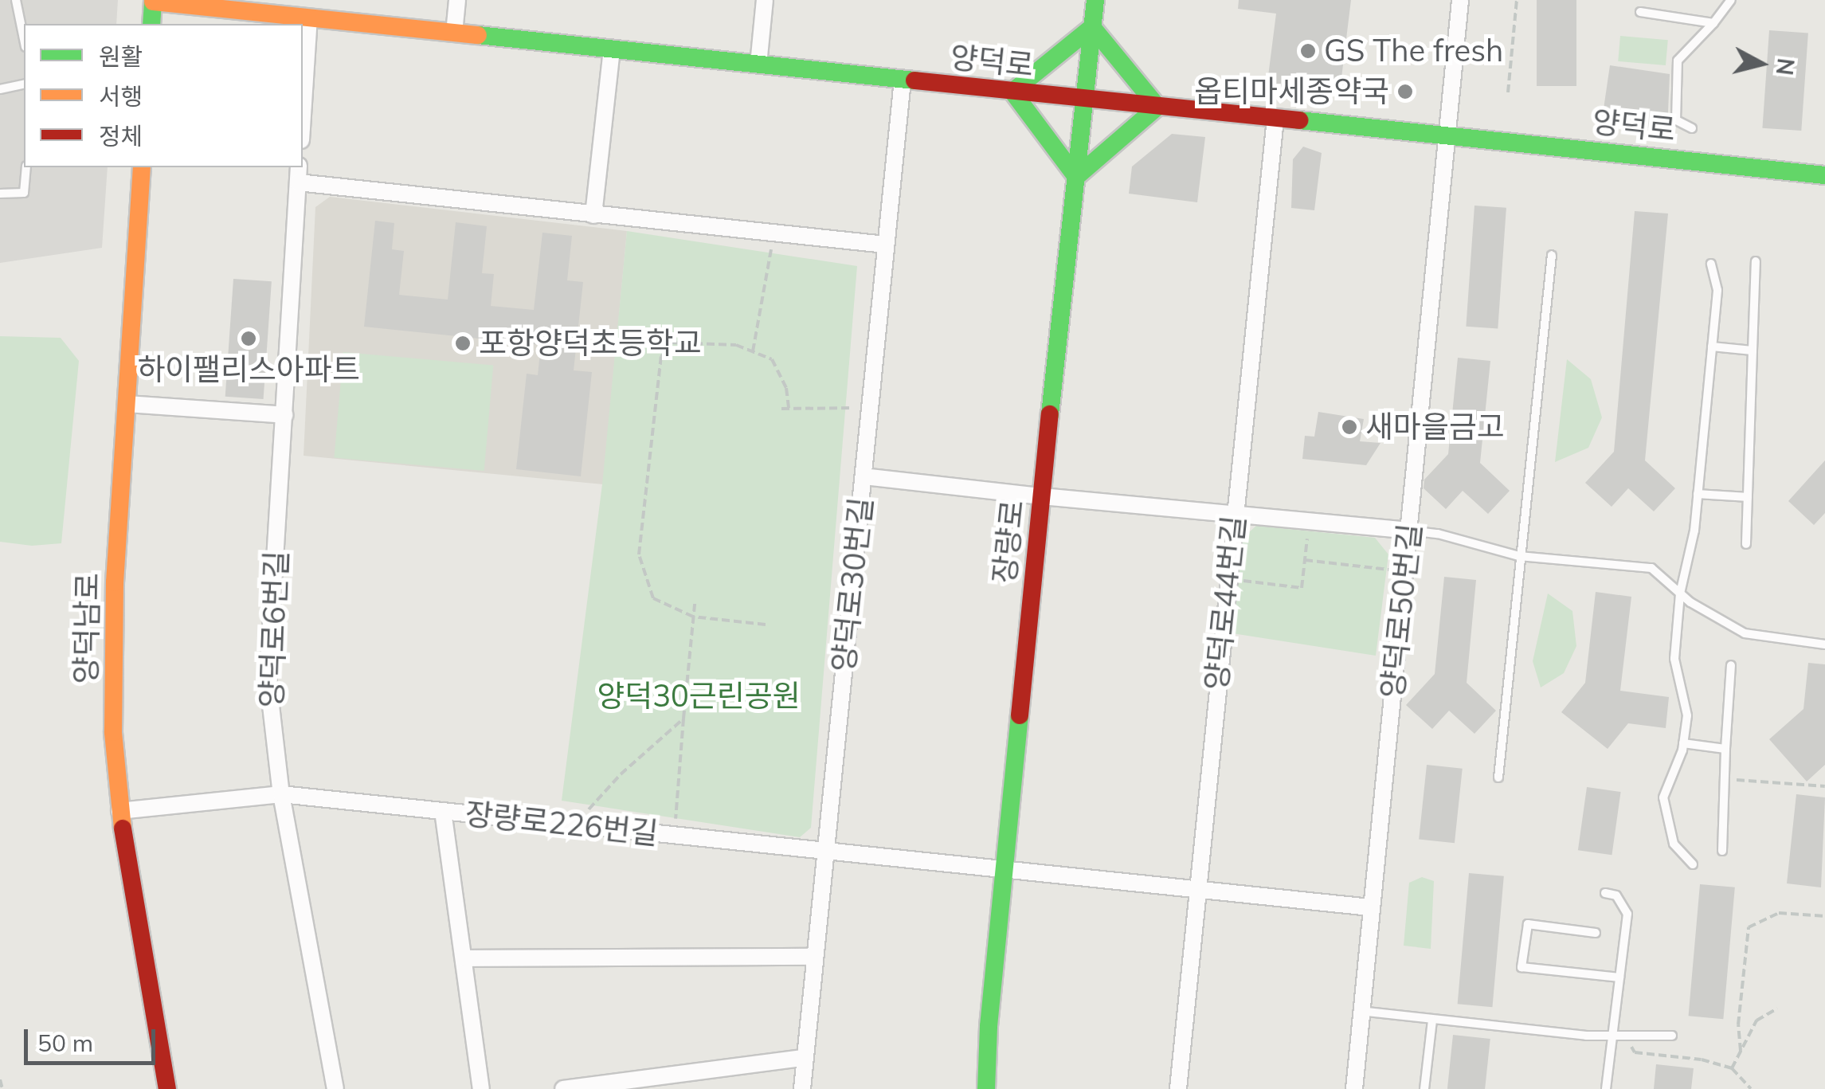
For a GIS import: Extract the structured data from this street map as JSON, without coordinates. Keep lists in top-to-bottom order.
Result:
{
  "streets": {
    "street": [
      "양덕로",
      "장량로",
      "양덕로30번길",
      "양덕로44번길",
      "양덕로50번길",
      "양덕남로",
      "양덕로6번길",
      "장량로226번길"
    ]
  },
  "crossings": [
    ["양덕로", "장량로"],
    ["양덕로", "양덕로30번길"],
    ["양덕로", "양덕로44번길"],
    ["양덕로", "양덕로50번길"],
    ["장량로", "장량로226번길"],
    ["양덕로30번길", "장량로226번길"],
    ["양덕로44번길", "장량로226번길"],
    ["양덕로50번길", "장량로226번길"],
    ["양덕남로", "장량로226번길"],
    ["양덕로6번길", "장량로226번길"]
  ],
  "parks": ["양덕30근린공원"],
  "places": [
    "GS The fresh",
    "옵티마세종약국",
    "하이팰리스아파트",
    "포항양덕초등학교",
    "새마을금고"
  ],
  "legend": ["원활", "서행", "정체"],
  "scale_bar": "50 m",
  "north": "right"
}
